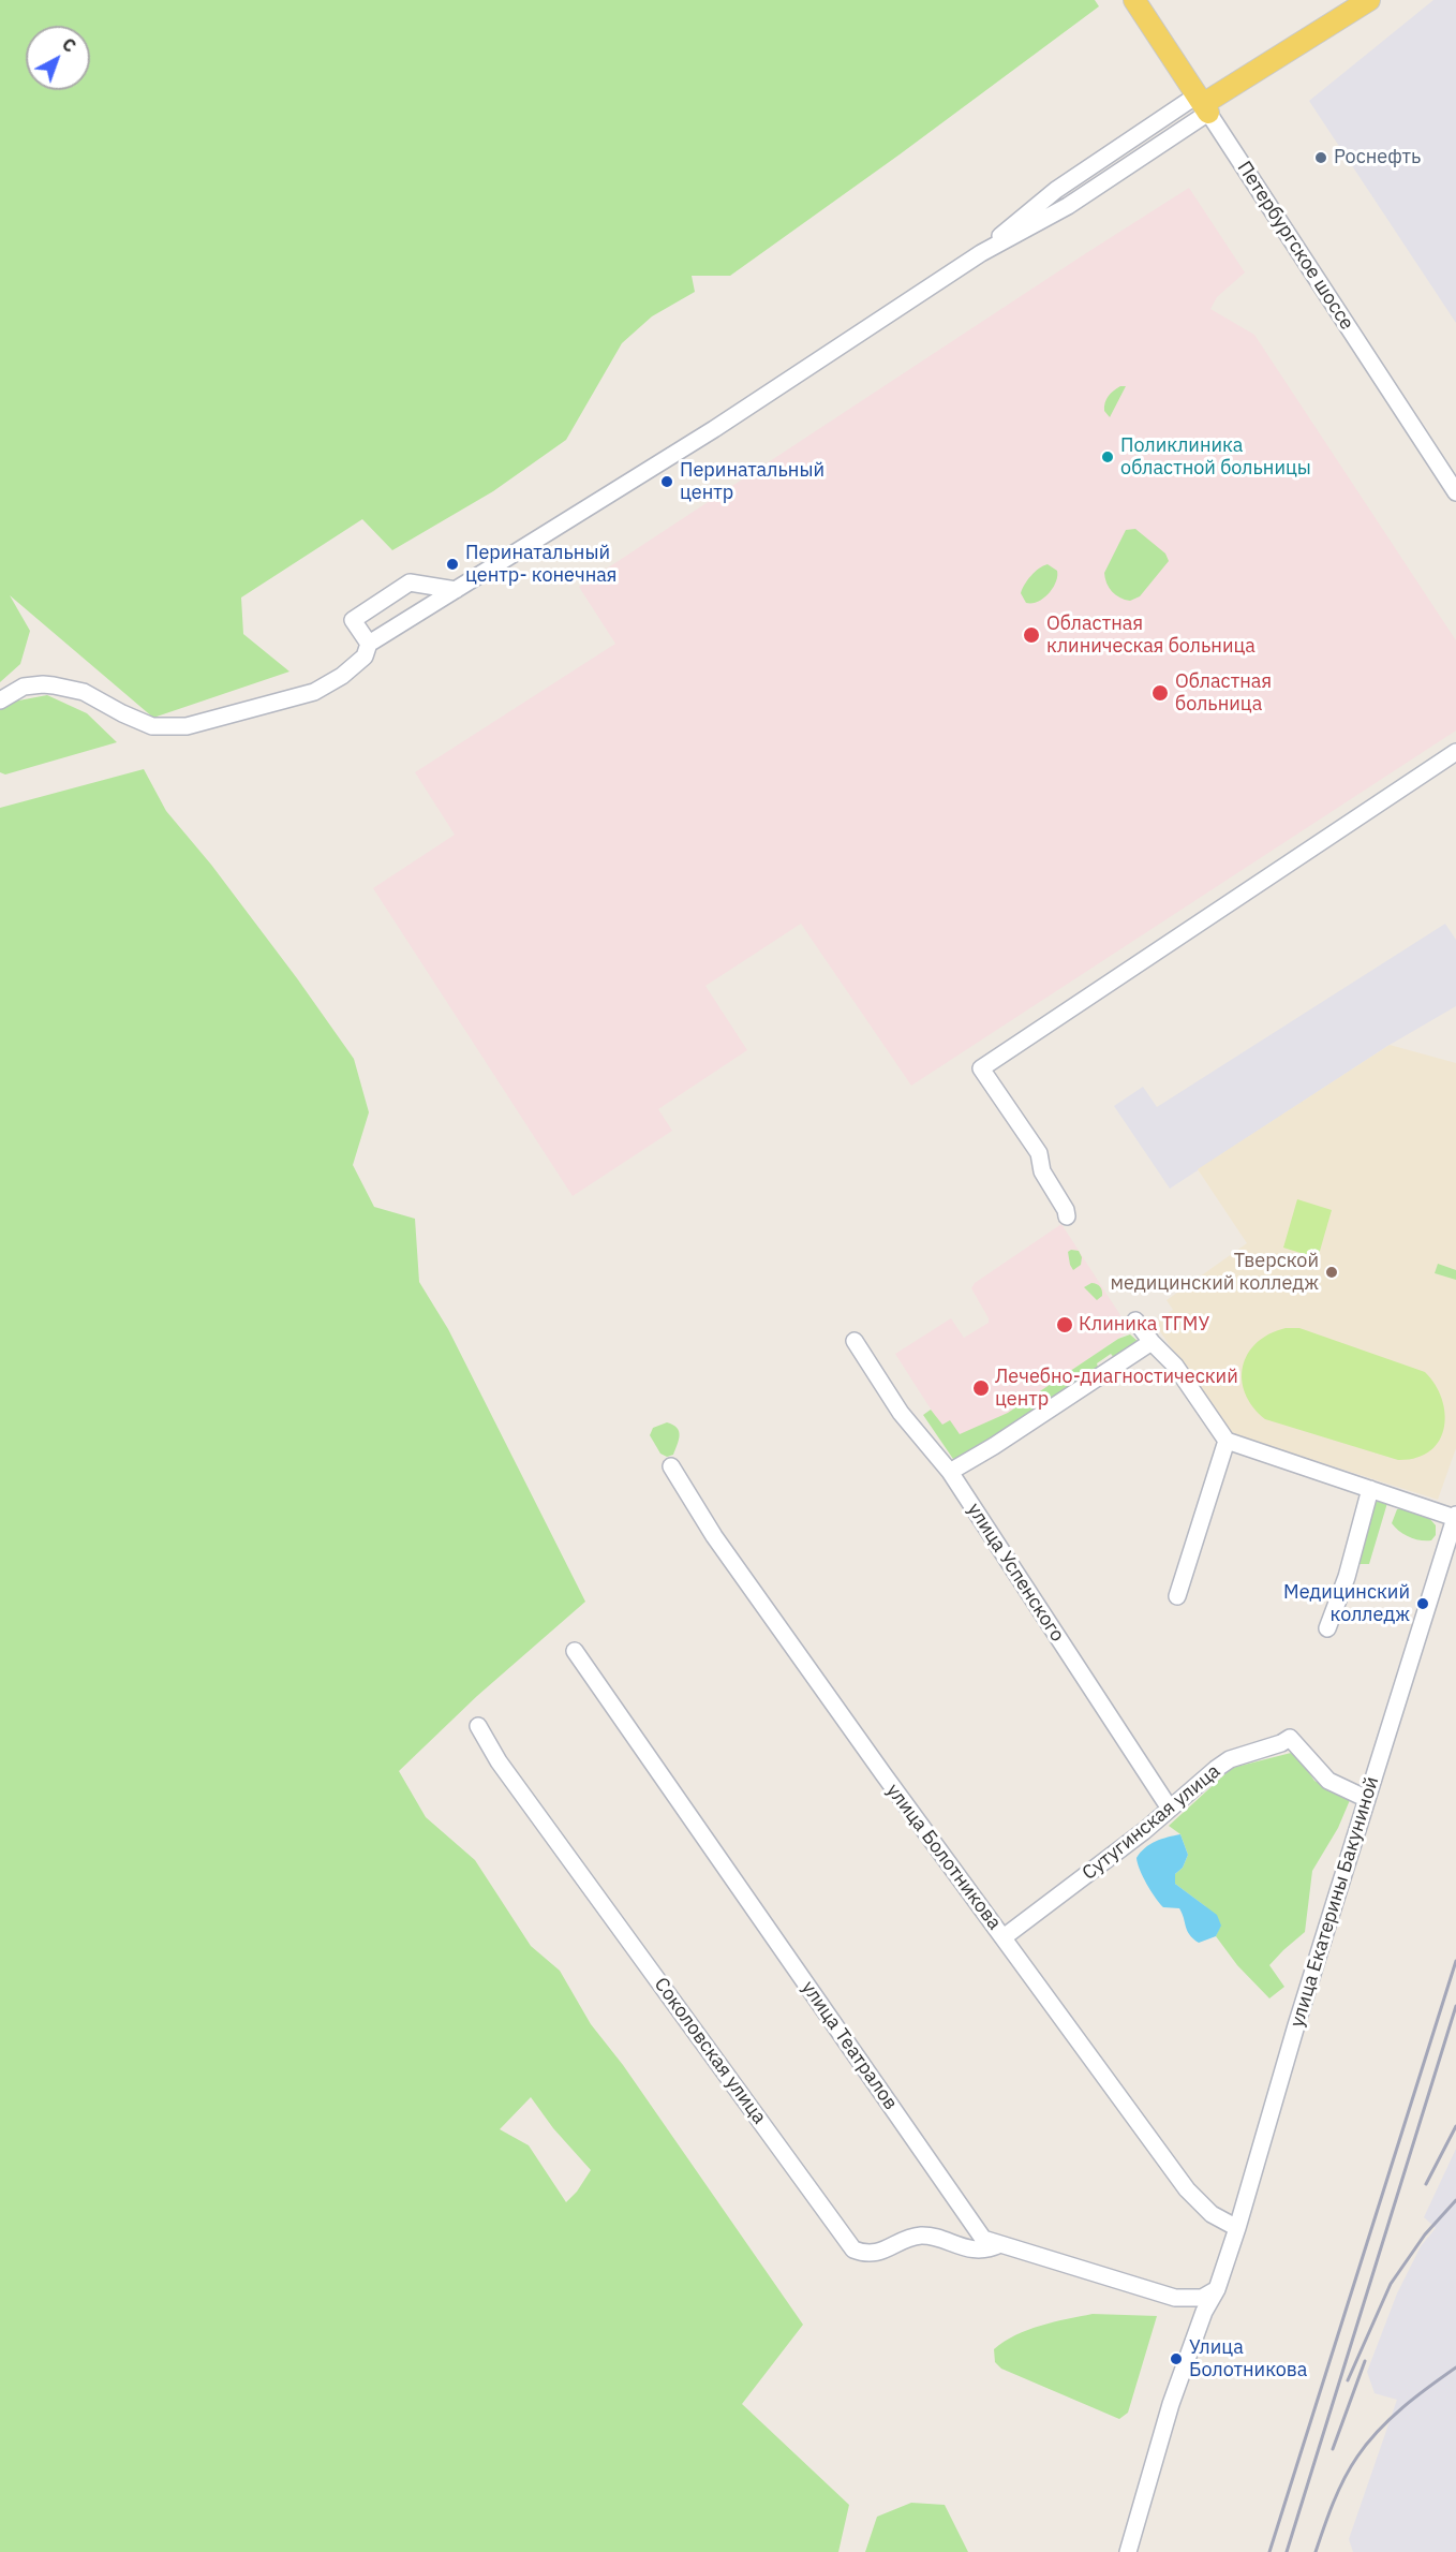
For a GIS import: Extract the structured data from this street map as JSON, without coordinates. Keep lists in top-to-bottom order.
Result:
{
  "streets": {
    "main road": ["Петербургское шоссе"],
    "street": [
      "улица Успенского",
      "Сутугинская улица",
      "улица Болотникова",
      "улица Екатерины Бакуниной",
      "улица Театралов",
      "Соколовская улица"
    ]
  },
  "crossings": [
    ["улица Успенского", "Сутугинская улица"],
    ["Сутугинская улица", "улица Болотникова"],
    ["Сутугинская улица", "улица Екатерины Бакуниной"],
    ["улица Болотникова", "улица Екатерины Бакуниной"],
    ["улица Екатерины Бакуниной", "улица Театралов"],
    ["улица Театралов", "Соколовская улица"]
  ],
  "places": [
    "Роснефть",
    "Поликлиника областной больницы",
    "Перинатальный центр",
    "Перинатальный центр- конечная",
    "Областная клиническая больница",
    "Областная больница",
    "Тверской медицинский колледж",
    "Клиника ТГМУ",
    "Лечебно-диагностический центр",
    "Медицинский колледж",
    "Улица Болотникова"
  ],
  "north": "top right"
}
